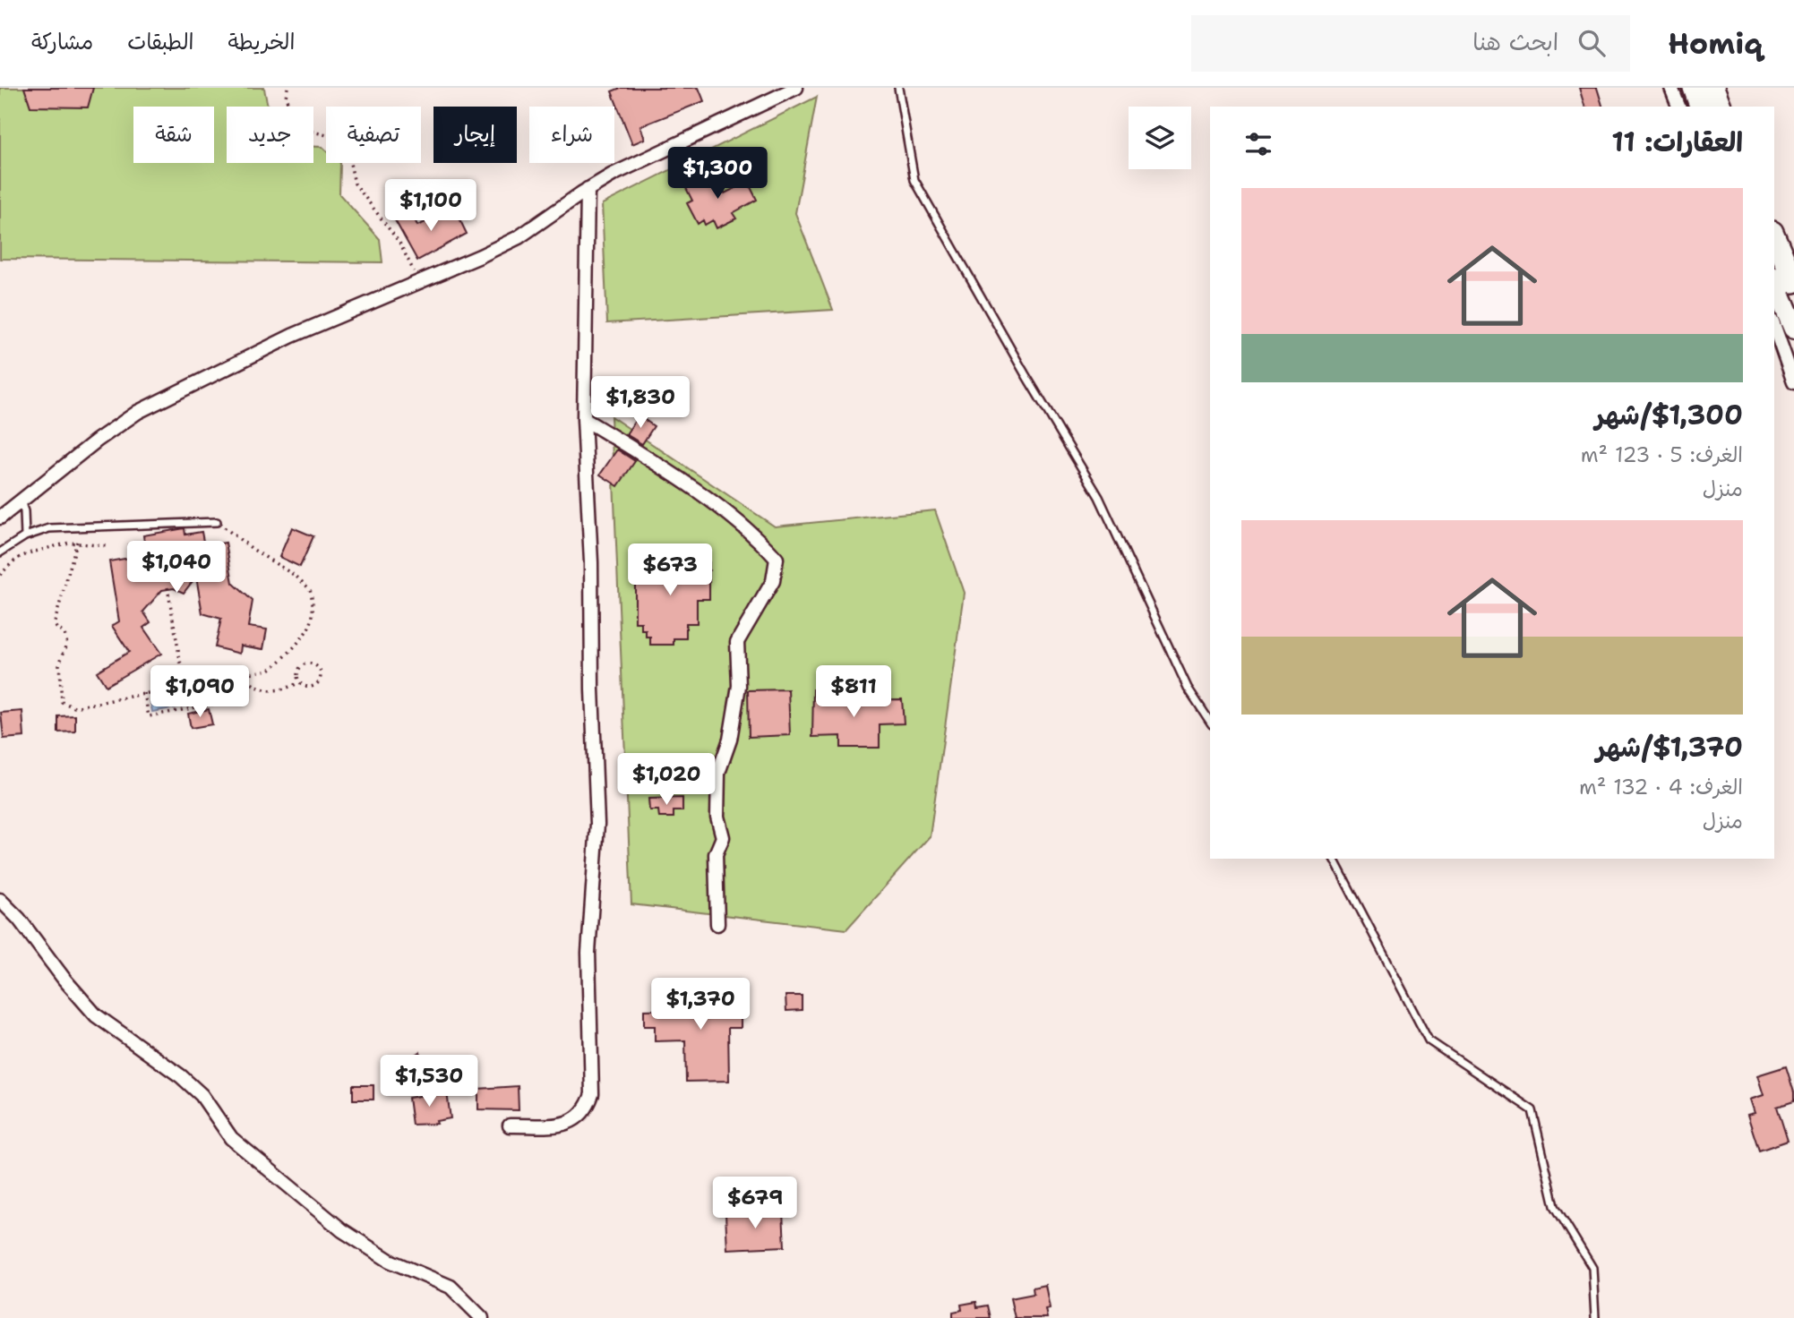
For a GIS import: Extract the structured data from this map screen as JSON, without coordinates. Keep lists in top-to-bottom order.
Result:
{
  "page": {
    "header": "Homiq",
    "search": "ابحث هنا",
    "nav": ["الخريطة", "الطبقات", "مشاركة"],
    "chip": [
      "شراء",
      "إيجار",
      "تصفية",
      "جديد",
      "شقة"
    ],
    "heading": "العقارات: 11",
    "price": [
      "$1,300",
      "$1,100",
      "$1,830",
      "$1,040",
      "$673",
      "$1,090",
      "$811",
      "$1,020",
      "$1,370",
      "$1,530",
      "$679"
    ],
    "list": [
      {
        "name": "$1,300/شهر",
        "note": "الغرف: 5 · 123 m² · منزل"
      },
      {
        "name": "$1,370/شهر",
        "note": "الغرف: 4 · 132 m² · منزل"
      }
    ]
  }
}
